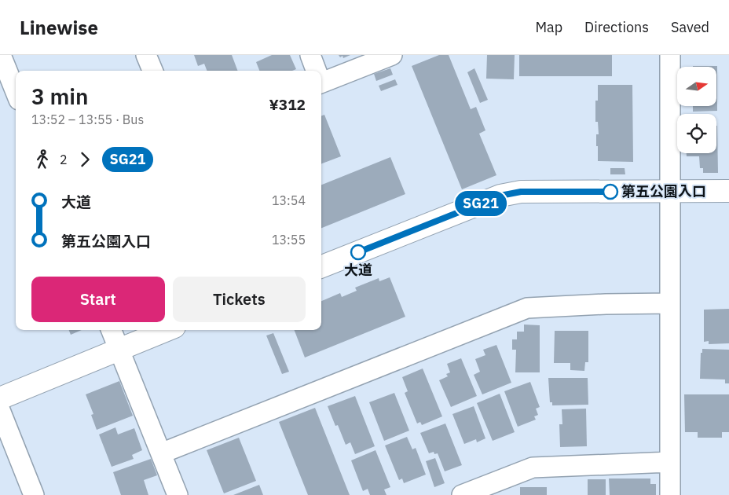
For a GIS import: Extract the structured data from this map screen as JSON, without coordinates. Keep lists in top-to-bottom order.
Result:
{
  "places": ["第五公園入口", "大道"],
  "lines": ["bus line SG21"],
  "north": "right",
  "page": {
    "header": "Linewise",
    "nav": ["Map", "Directions", "Saved"],
    "on_map": "SG21",
    "heading": ["3 min", "13:52 – 13:55 · Bus", "¥312"],
    "legs": ["2", "SG21"],
    "list": [
      {
        "name": "大道",
        "value": "13:54"
      },
      {
        "name": "第五公園入口",
        "value": "13:55"
      }
    ],
    "buttons": ["Start", "Tickets"]
  }
}
